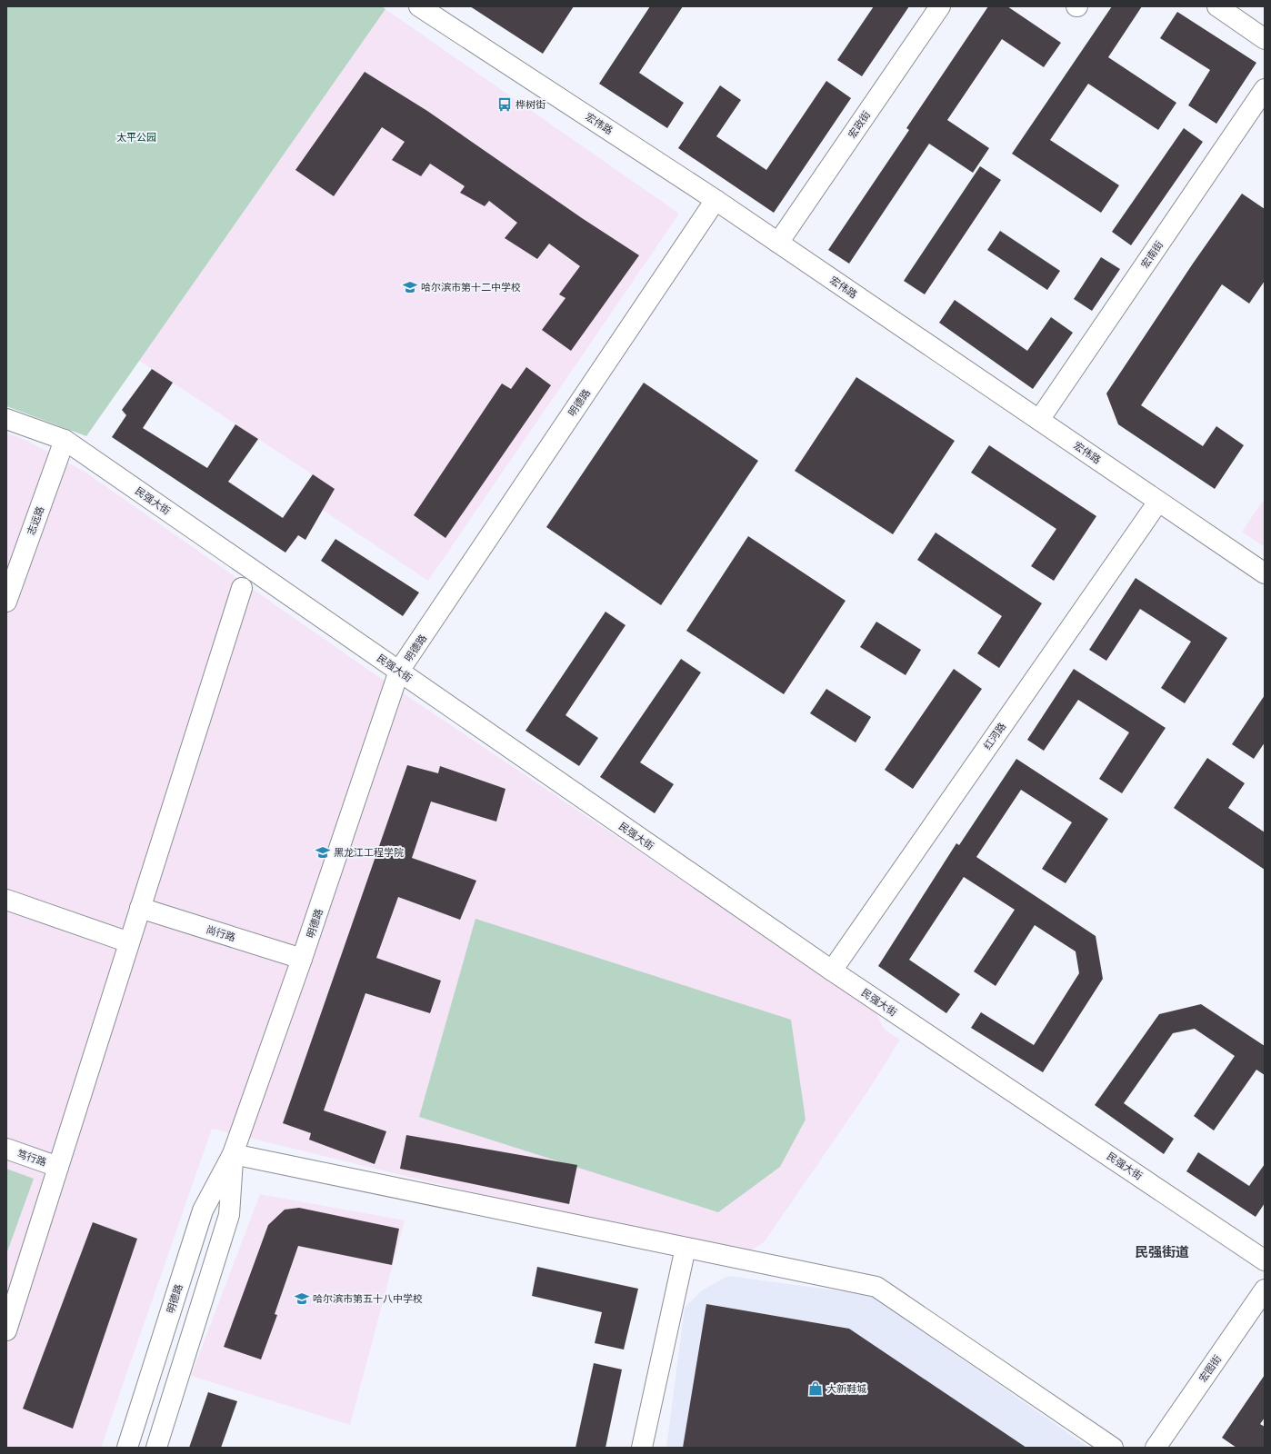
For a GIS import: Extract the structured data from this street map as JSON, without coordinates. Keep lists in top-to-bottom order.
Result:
{
  "streets": {
    "street": [
      "宏伟路",
      "宏政街",
      "宏南街",
      "明德路",
      "民强大街",
      "志远路",
      "红河路",
      "尚行路",
      "笃行路",
      "宏图街"
    ]
  },
  "crossings": [
    ["宏伟路", "宏政街"],
    ["宏伟路", "宏南街"],
    ["宏伟路", "明德路"],
    ["宏伟路", "红河路"],
    ["明德路", "民强大街"],
    ["明德路", "尚行路"],
    ["民强大街", "志远路"],
    ["民强大街", "红河路"]
  ],
  "districts": ["民强街道"],
  "parks": ["太平公园"],
  "places": {
    "bus stop": ["桦树街"],
    "school or university": ["哈尔滨市第十二中学校", "黑龙江工程学院", "哈尔滨市第五十八中学校"],
    "shop": ["大新鞋城"]
  }
}
